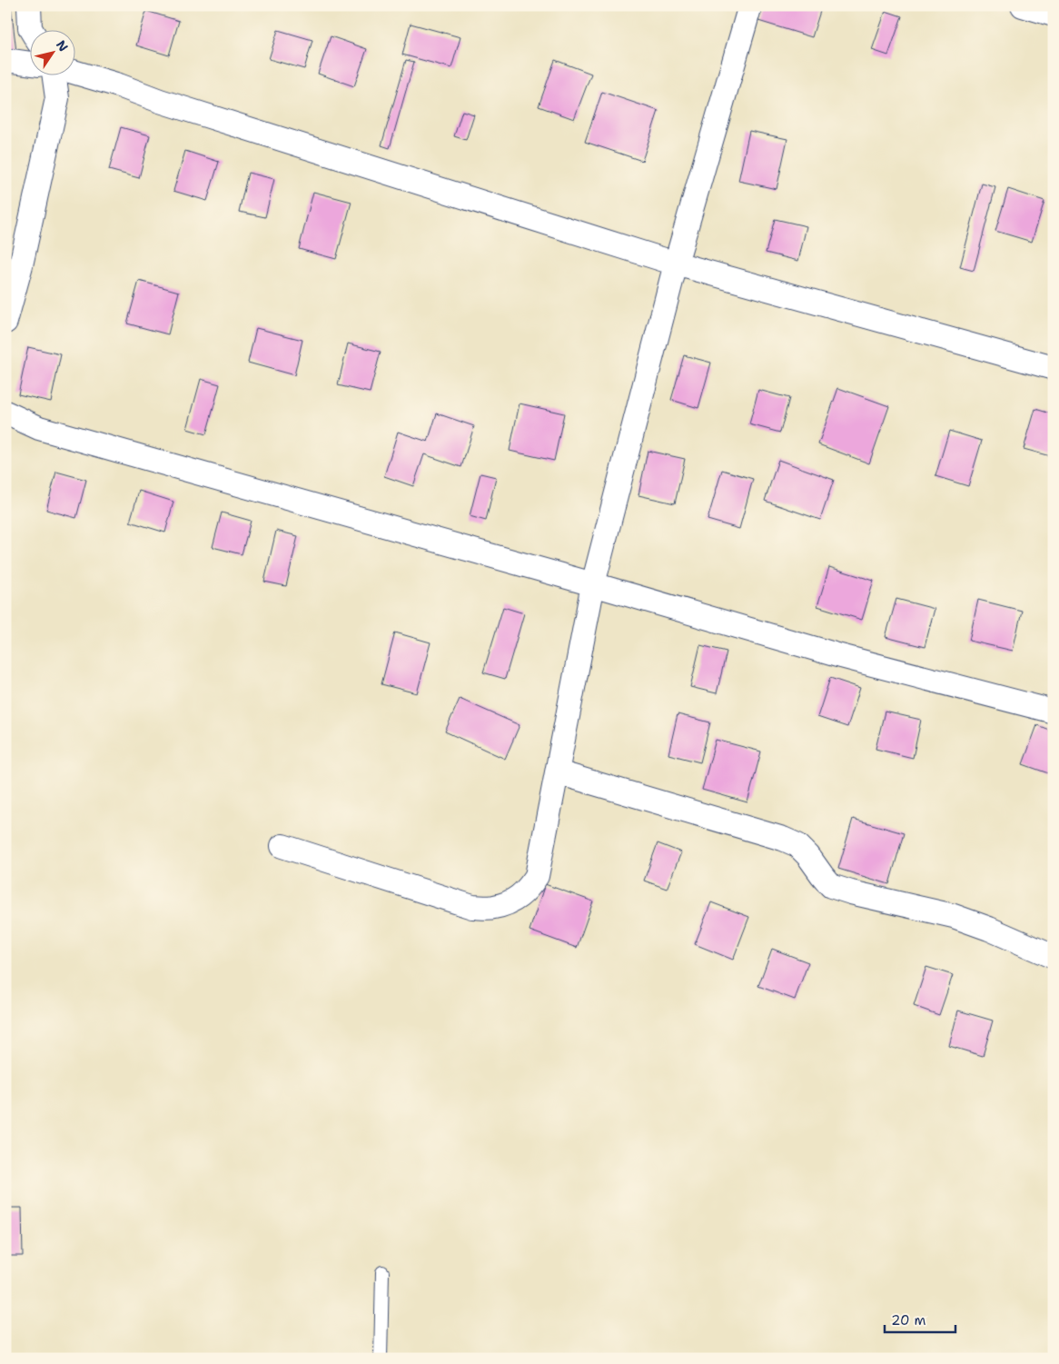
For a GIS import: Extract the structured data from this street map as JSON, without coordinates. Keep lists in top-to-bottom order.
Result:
{
  "scale_bar": "20 m",
  "north": "top right"
}
